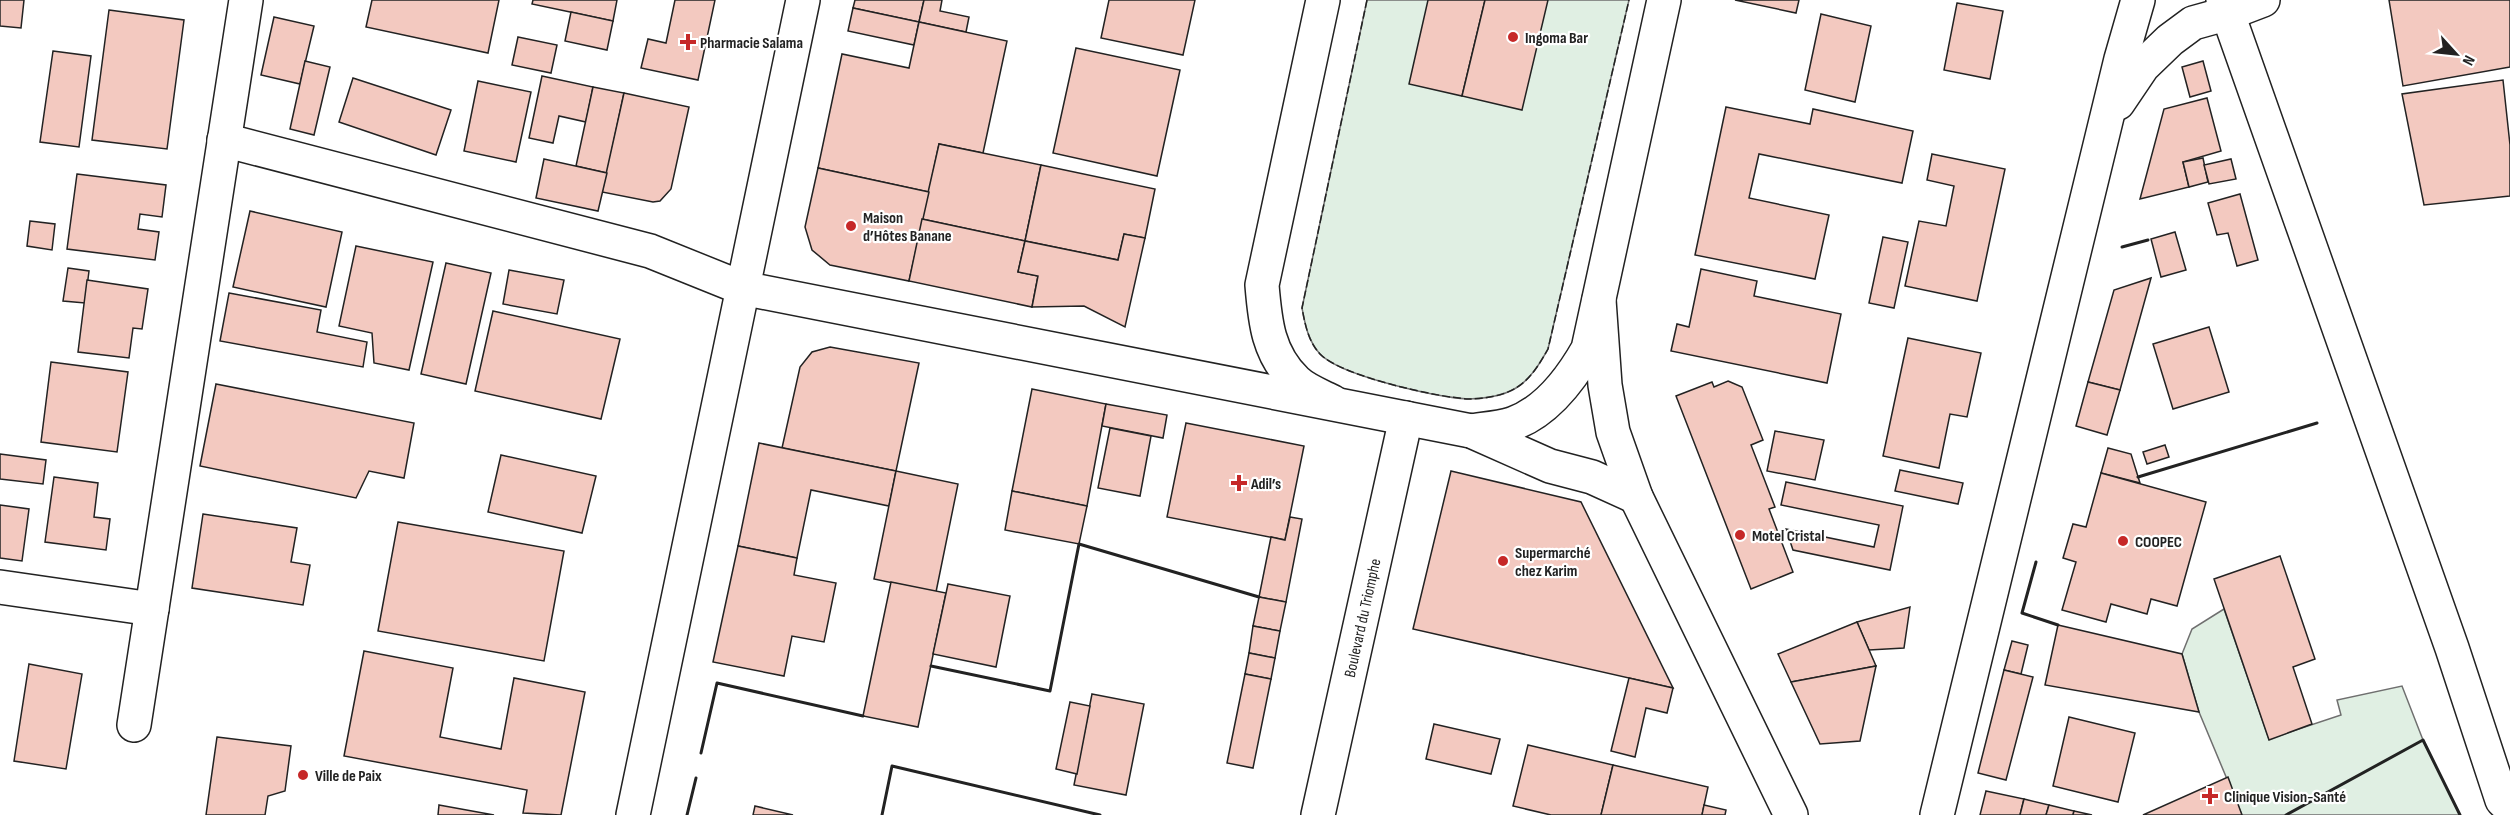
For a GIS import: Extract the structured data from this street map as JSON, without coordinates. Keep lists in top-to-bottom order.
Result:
{
  "streets": {
    "street": ["Boulevard du Triomphe"]
  },
  "places": {
    "other": [
      "Ingoma Bar",
      "Maison d’Hôtes Banane",
      "Motel Cristal",
      "COOPEC",
      "Supermarché chez Karim",
      "Ville de Paix"
    ],
    "health": ["Pharmacie Salama", "Adil’s", "Clinique Vision-Santé"]
  },
  "north": "bottom right"
}
